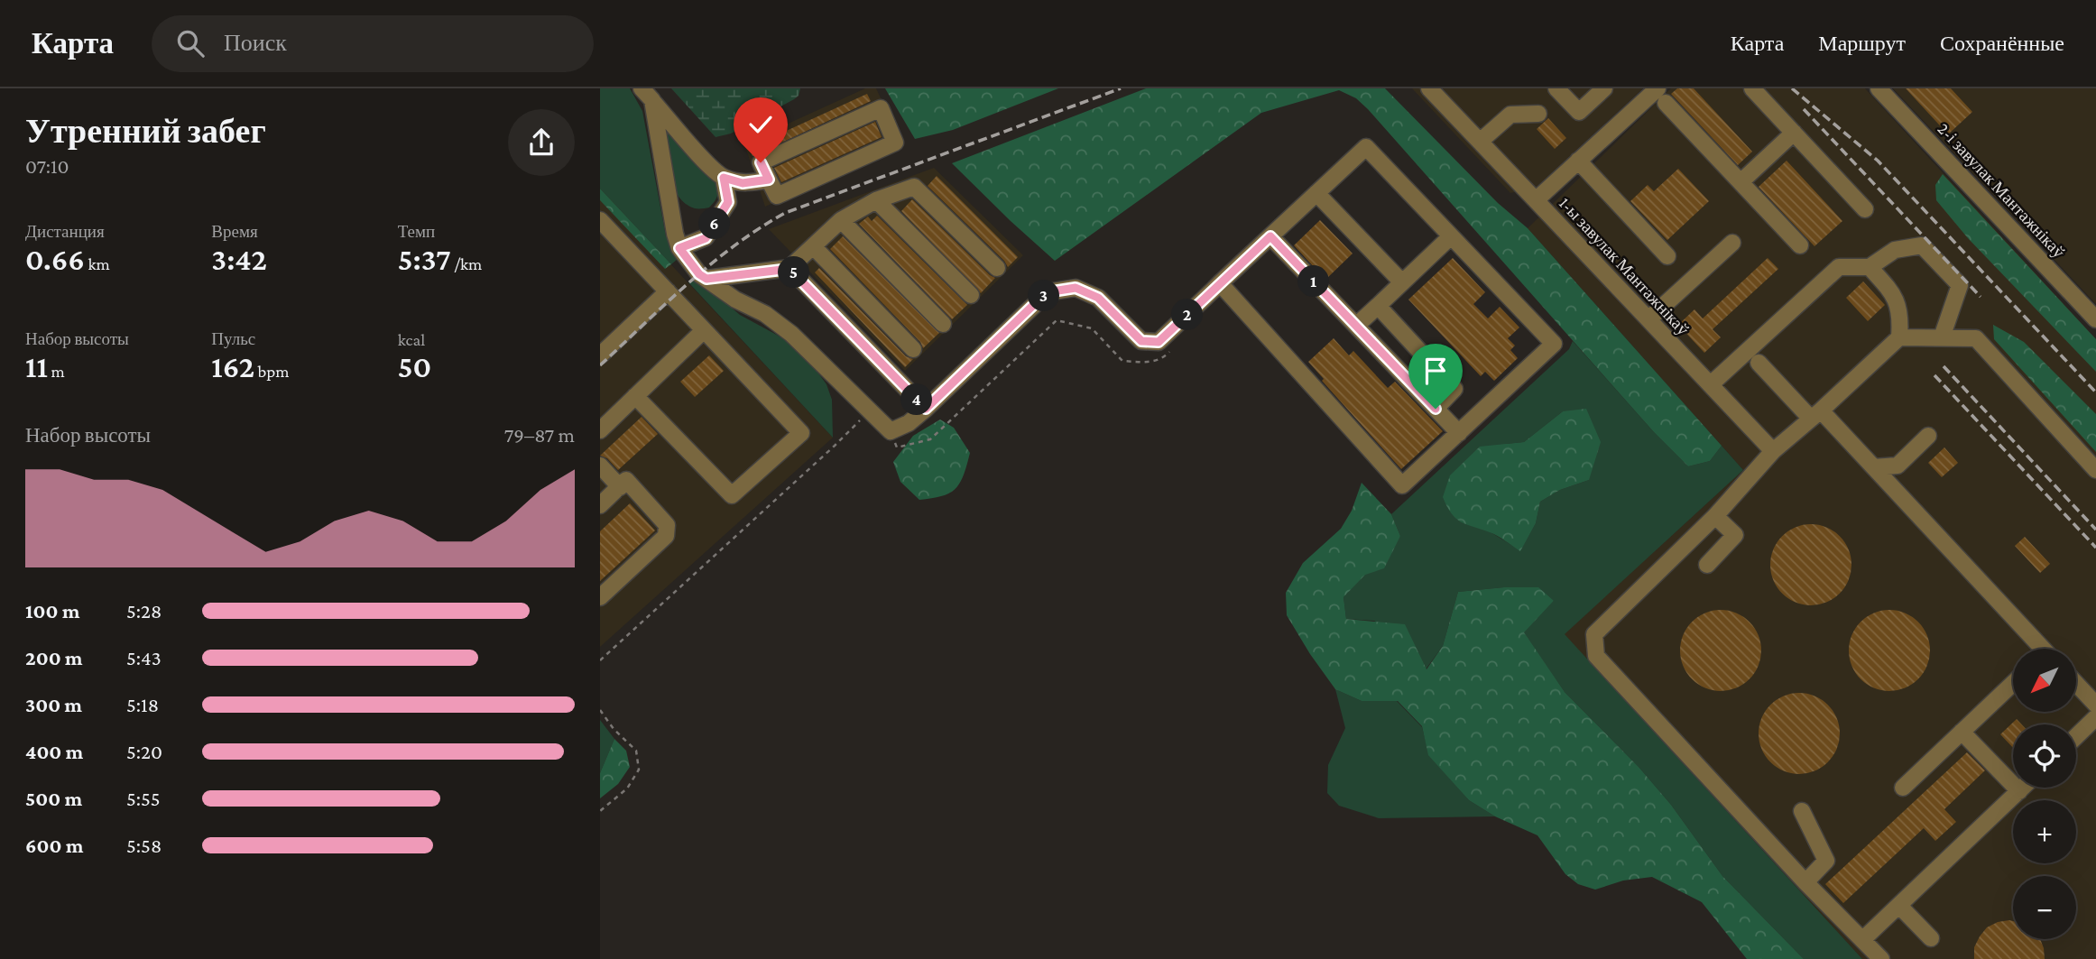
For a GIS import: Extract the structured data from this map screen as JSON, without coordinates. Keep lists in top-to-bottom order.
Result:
{
  "streets": {
    "street": ["2-і завулак Мантажнікаў", "1-ы завулак Мантажнікаў"]
  },
  "north": "bottom left",
  "page": {
    "header": "Карта",
    "search": "Поиск",
    "nav": ["Карта", "Маршрут", "Сохранённые"],
    "heading": ["Утренний забег", "07:10"],
    "stats": [
      ["Дистанция", "0.66 km"],
      ["Время", "3:42"],
      ["Темп", "5:37 /km"],
      ["Набор высоты", "11 m"],
      ["Пульс", "162 bpm"],
      ["kcal", "50"]
    ],
    "pins": [
      "6",
      "5",
      "1",
      "3",
      "2",
      "4"
    ],
    "chart": ["Набор высоты", "79–87 m"],
    "list": [
      {
        "name": "100 m",
        "note": "5:28"
      },
      {
        "name": "200 m",
        "note": "5:43"
      },
      {
        "name": "300 m",
        "note": "5:18"
      },
      {
        "name": "400 m",
        "note": "5:20"
      },
      {
        "name": "500 m",
        "note": "5:55"
      },
      {
        "name": "600 m",
        "note": "5:58"
      }
    ],
    "map_buttons": ["+", "−"]
  }
}
